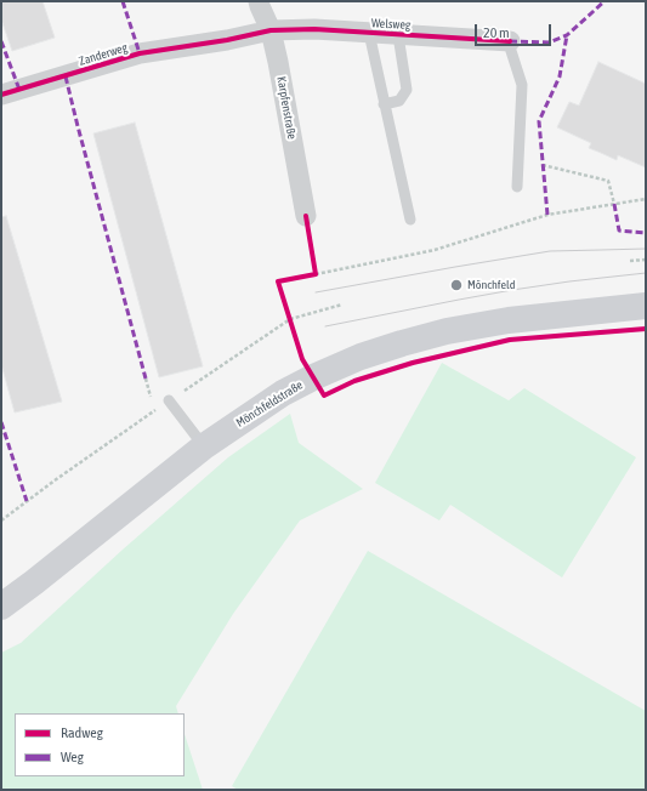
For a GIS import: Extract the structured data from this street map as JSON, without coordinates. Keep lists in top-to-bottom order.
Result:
{
  "streets": {
    "main road": ["Mönchfeldstraße"],
    "street": ["Welsweg", "Zanderweg", "Karpfenstraße"]
  },
  "crossings": [
    ["Welsweg", "Zanderweg"],
    ["Welsweg", "Karpfenstraße"],
    ["Zanderweg", "Karpfenstraße"]
  ],
  "places": ["Mönchfeld"],
  "legend": ["Radweg", "Weg"],
  "scale_bar": "20 m"
}
